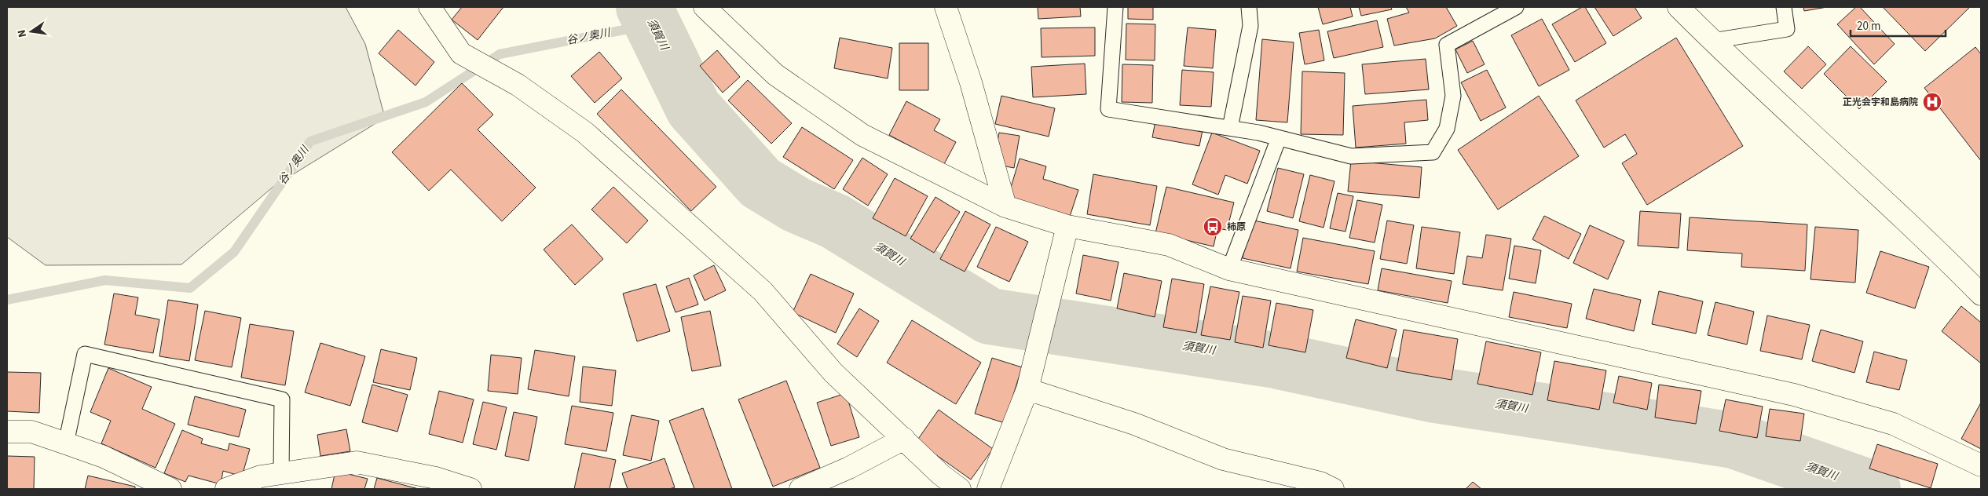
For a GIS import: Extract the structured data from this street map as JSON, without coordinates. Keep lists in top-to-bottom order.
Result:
{
  "water": ["須賀川", "谷ノ奥川"],
  "places": {
    "hospital": ["正光会宇和島病院"],
    "bus stop": ["柿原"]
  },
  "scale_bar": "20 m",
  "north": "left"
}
